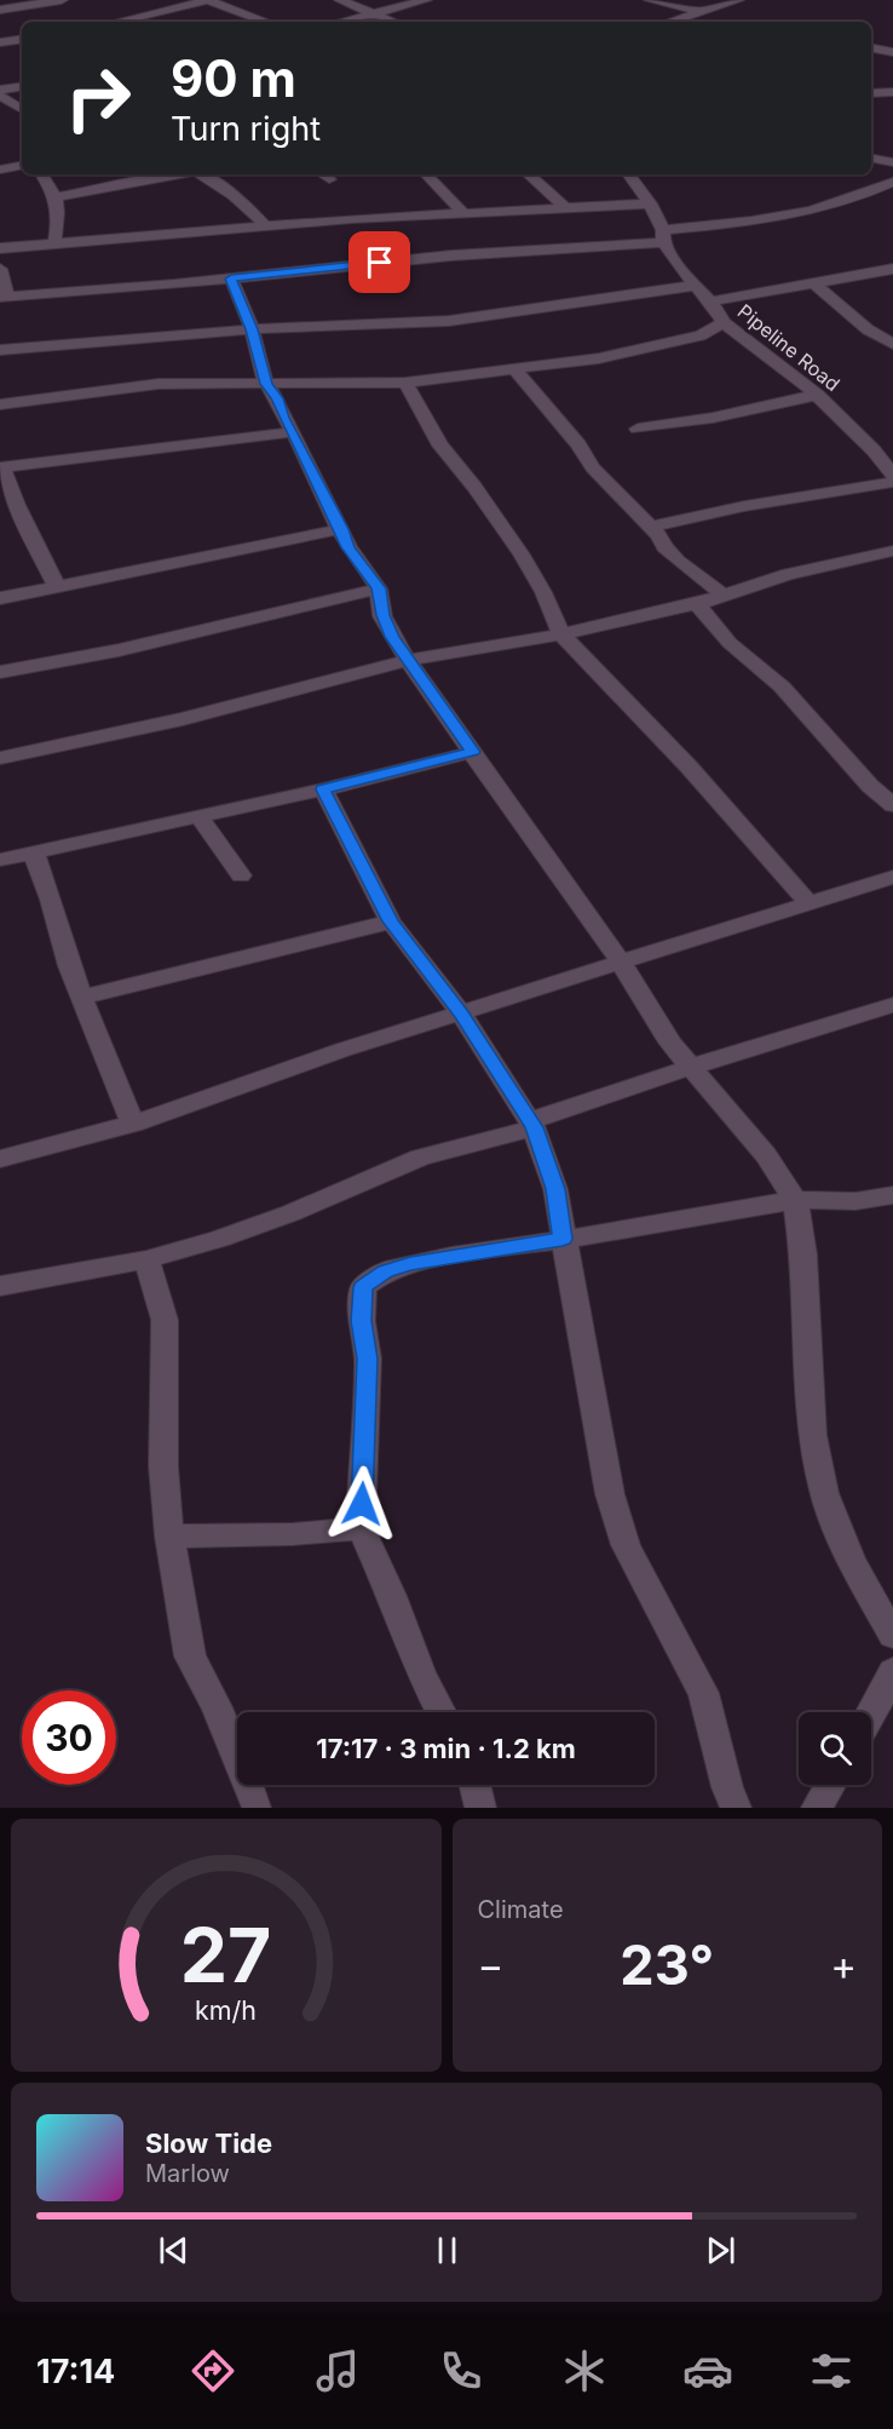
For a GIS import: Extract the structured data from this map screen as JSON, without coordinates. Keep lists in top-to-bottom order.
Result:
{
  "streets": {
    "street": ["Pipeline Road"]
  },
  "page": {
    "turn": ["90 m", "Turn right"],
    "limit": "30",
    "trip": "17:17 · 3 min · 1.2 km",
    "tile": "Climate",
    "heat": ["−", "23°", "+"],
    "song": ["Slow Tide", "Marlow"],
    "tabs": "17:14",
    "gauge": ["27", "km/h"]
  }
}
